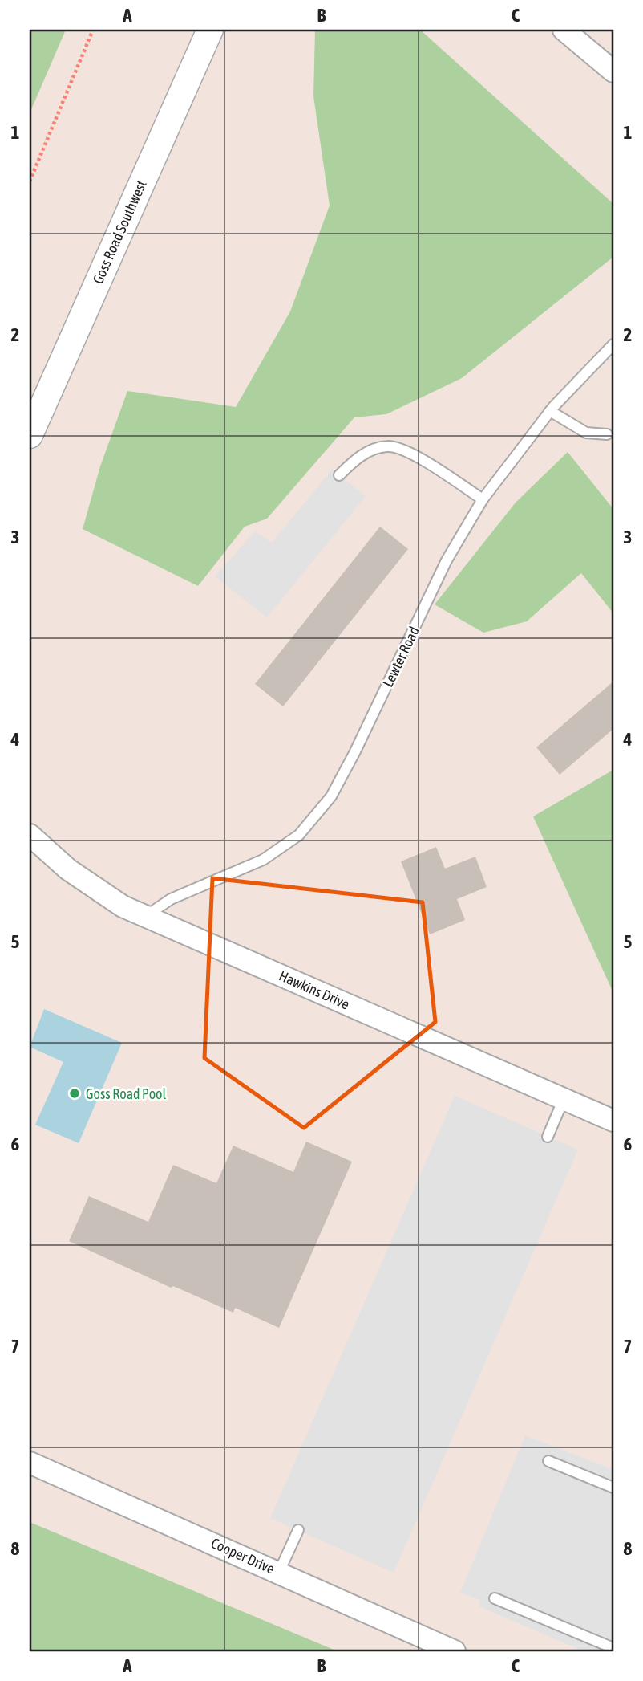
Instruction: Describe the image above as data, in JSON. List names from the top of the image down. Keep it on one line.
{"streets":{"street":["Goss Road Southwest","Hawkins Drive","Cooper Drive"],"lane":["Lewter Road"]},"crossings":[["Lewter Road","Hawkins Drive"]],"places":["Goss Road Pool"],"grid":{"columns":["A","B","C"],"rows":["1","2","3","4","5","6","7","8"]}}
